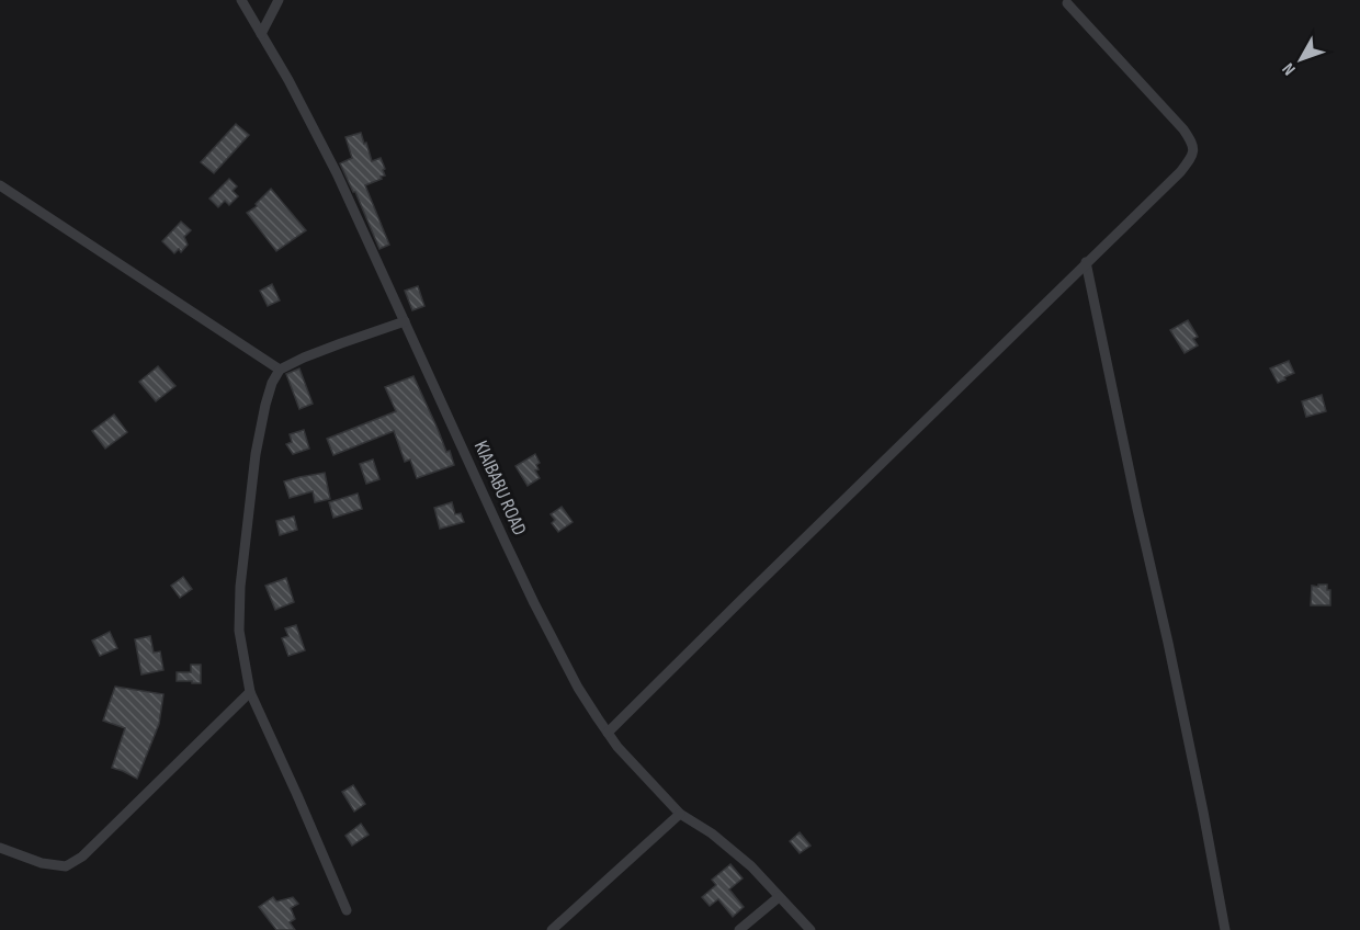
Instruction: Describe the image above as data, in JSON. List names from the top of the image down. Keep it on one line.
{"streets":{"street":["KIAIBABU ROAD"]},"north":"bottom left"}
